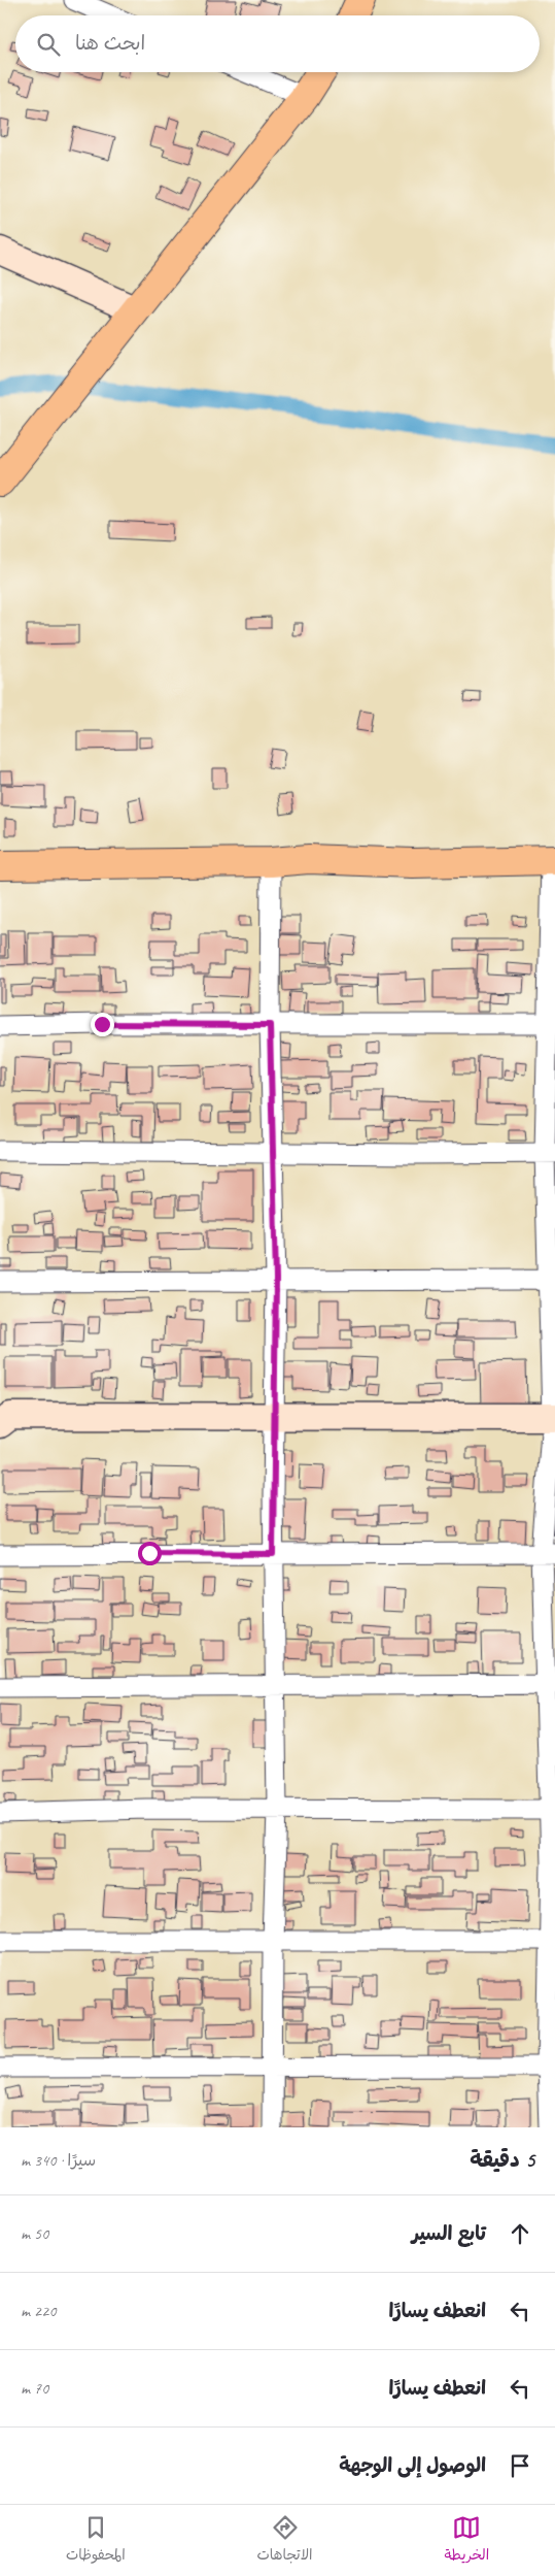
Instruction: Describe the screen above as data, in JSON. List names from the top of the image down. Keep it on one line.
{"page":{"search":"ابحث هنا","heading":["5 دقيقة","سيرًا · 340 m"],"list":[["تابع السير","50 m"],["انعطف يسارًا","220 m"],["انعطف يسارًا","70 m"],"الوصول إلى الوجهة"],"nav":["الخريطة","الاتجاهات","المحفوظات"]}}
